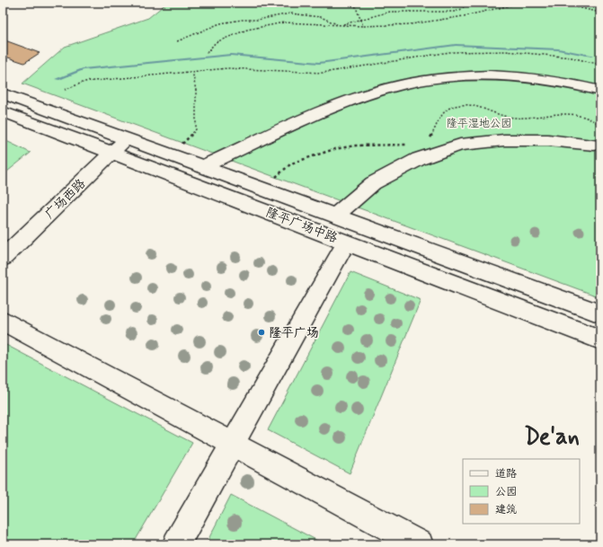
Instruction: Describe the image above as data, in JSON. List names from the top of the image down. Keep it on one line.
{"streets":{"street":["广场西路","隆平广场中路"]},"crossings":[["广场西路","隆平广场中路"]],"districts":["De'an"],"parks":["隆平湿地公园"],"places":["隆平广场"],"legend":["道路","公园","建筑"]}
